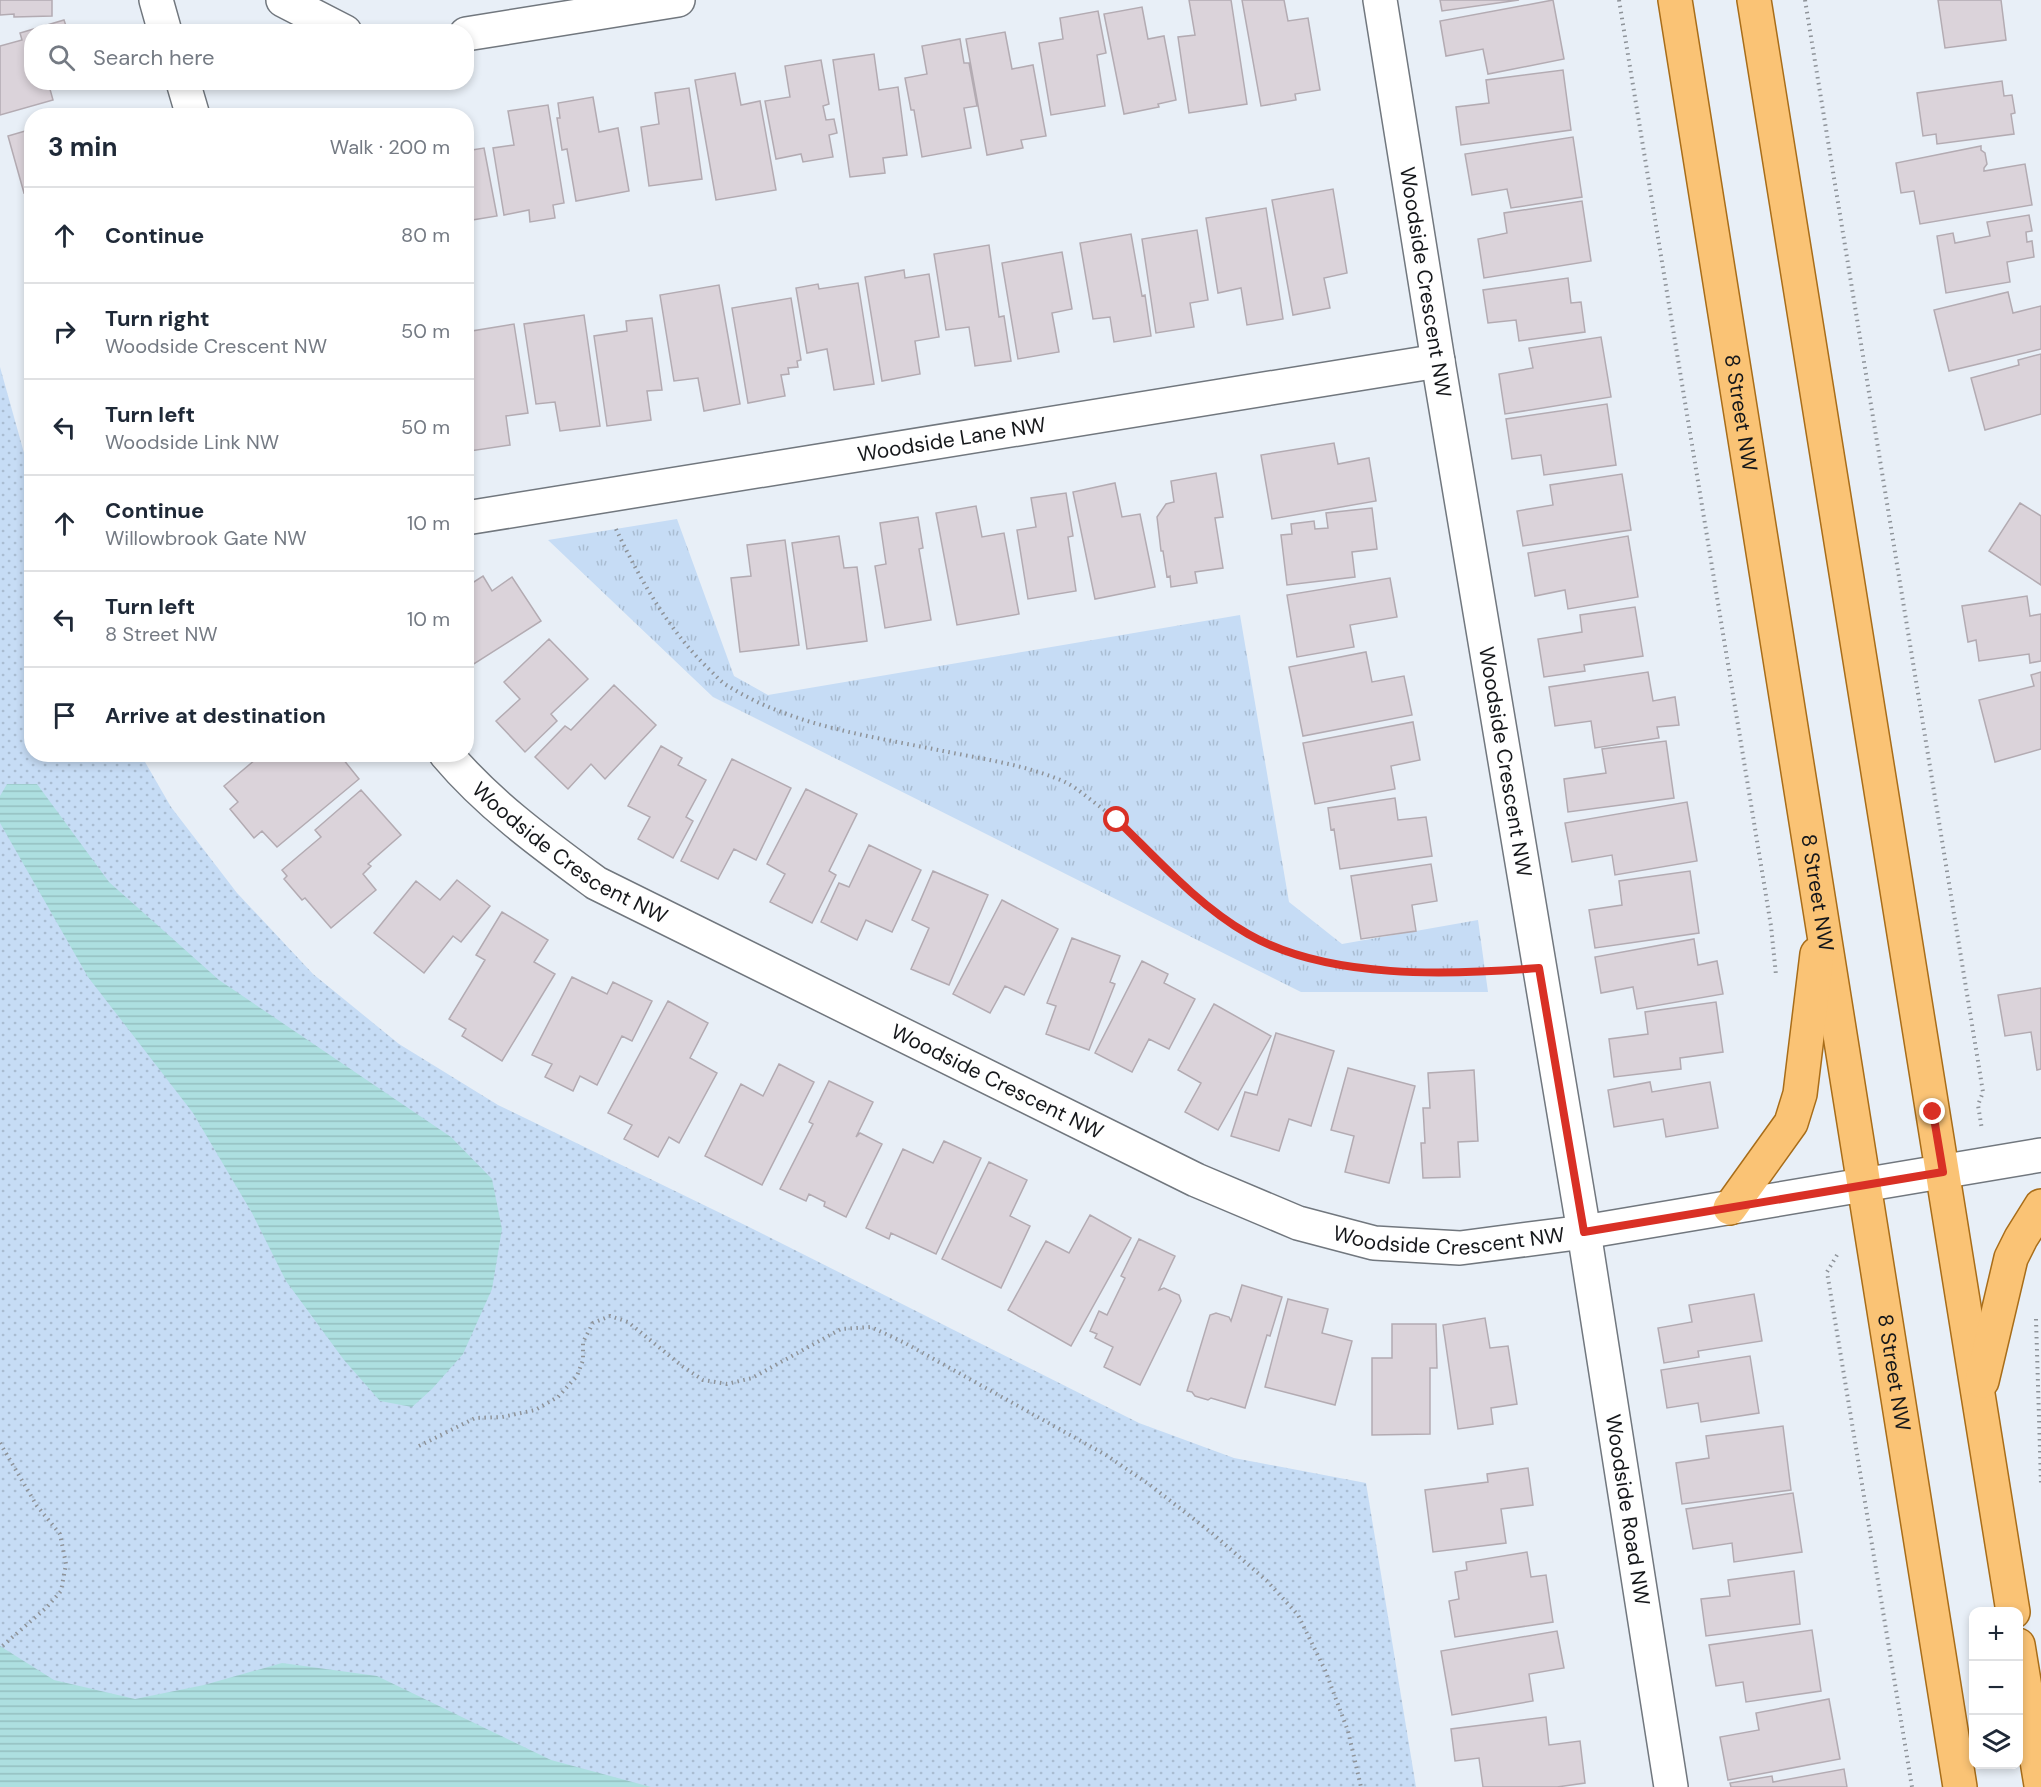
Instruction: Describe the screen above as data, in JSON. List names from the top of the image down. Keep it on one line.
{"streets":{"main road":["8 Street NW"],"street":["Woodside Crescent NW","Woodside Lane NW","Woodside Road NW"]},"crossings":[["Woodside Crescent NW","Woodside Lane NW"],["Woodside Crescent NW","Woodside Road NW"]],"page":{"search":"Search here","heading":["3 min","Walk · 200 m"],"list":[["Continue","80 m"],["Turn right","Woodside Crescent NW","50 m"],["Turn left","Woodside Link NW","50 m"],["Continue","Willowbrook Gate NW","10 m"],["Turn left","8 Street NW","10 m"],"Arrive at destination"],"map_buttons":["+","−"]}}
